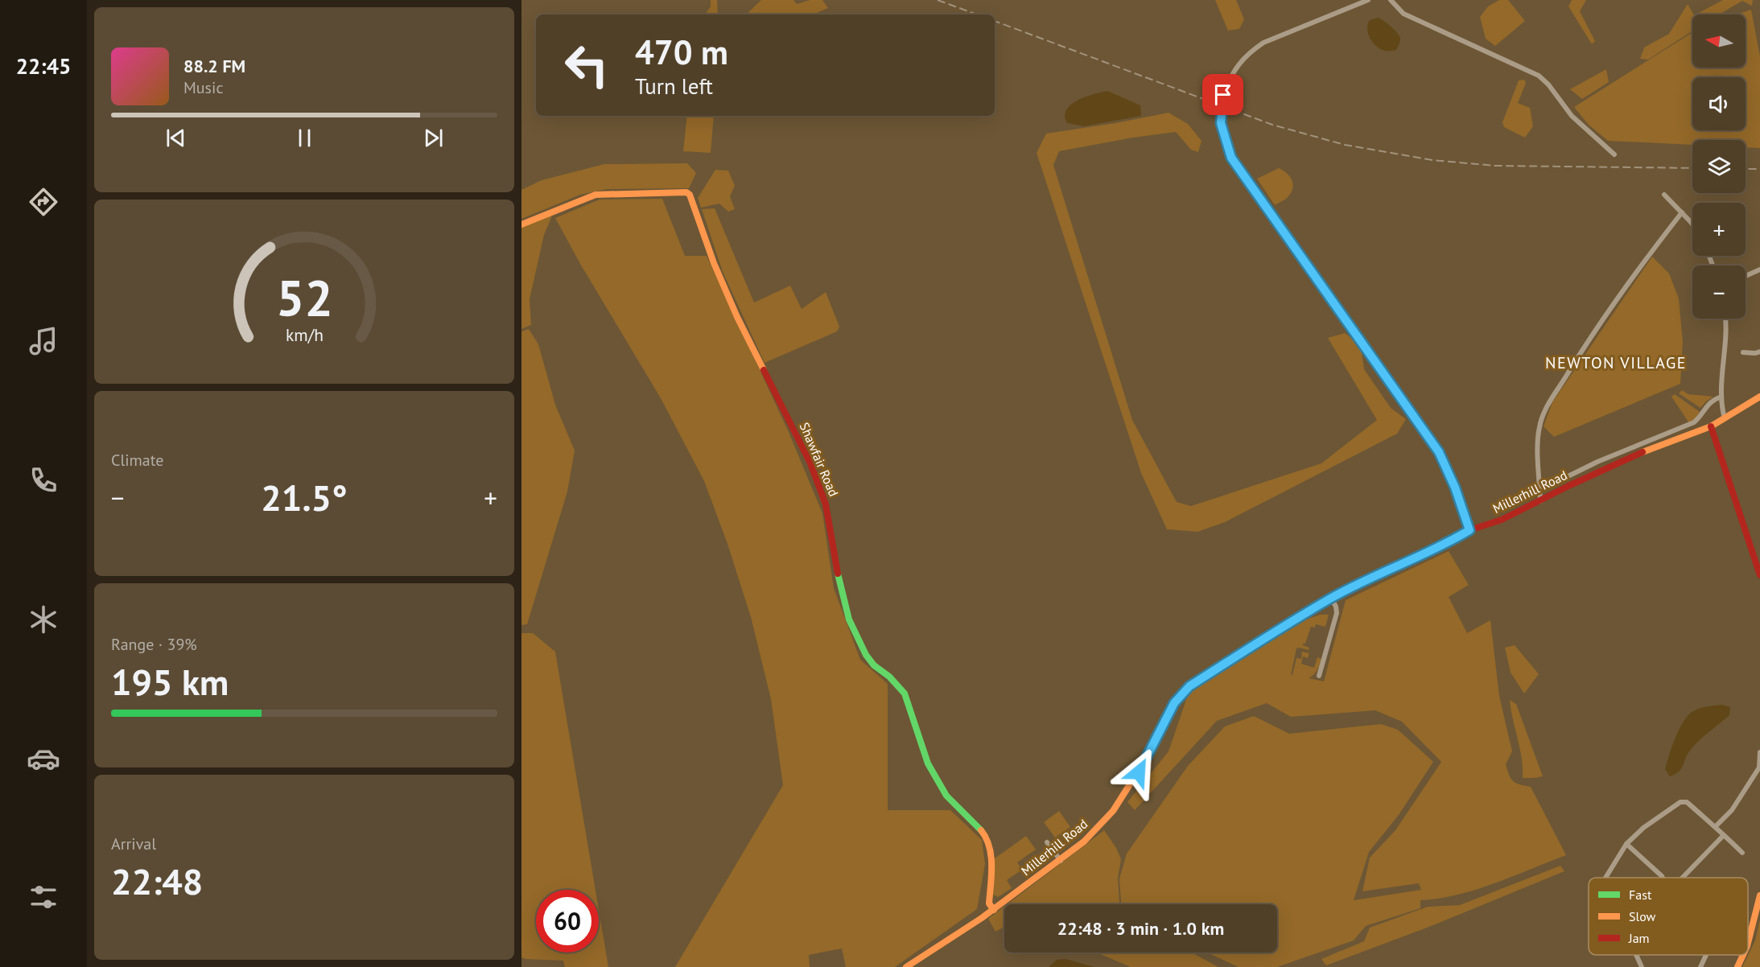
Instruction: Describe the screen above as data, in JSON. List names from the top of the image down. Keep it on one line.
{"streets":{"street":["Shawfair Road","Millerhill Road"]},"crossings":[["Shawfair Road","Millerhill Road"]],"districts":["NEWTON VILLAGE"],"legend":["Fast","Slow","Jam"],"north":"left","page":{"tabs":"22:45","map_buttons":["+","−"],"turn":["470 m","Turn left"],"song":["88.2 FM","Music"],"tile":["Climate",["Range · 39%","195 km"],["Arrival","22:48"]],"heat":["−","21.5°","+"],"limit":"60","trip":"22:48 · 3 min · 1.0 km","gauge":["52","km/h"]}}
